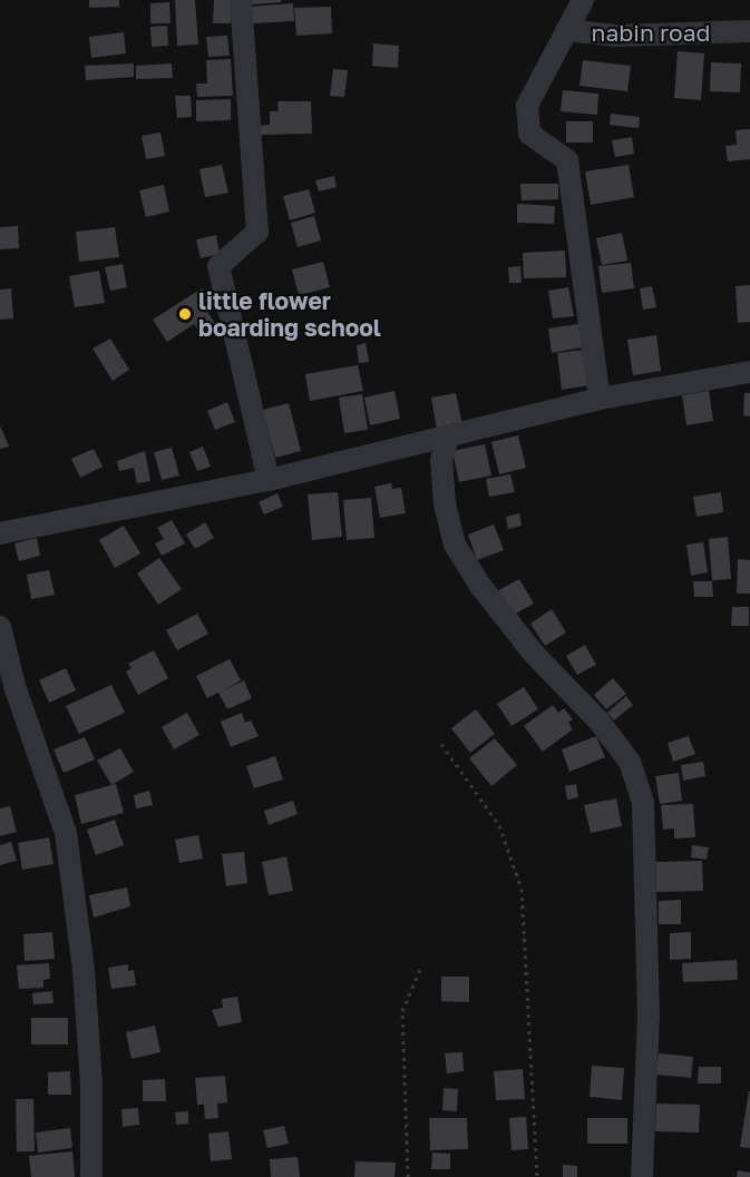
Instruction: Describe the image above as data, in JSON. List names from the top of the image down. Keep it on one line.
{"streets":{"street":["nabin road"]},"places":["little flower boarding school"]}
